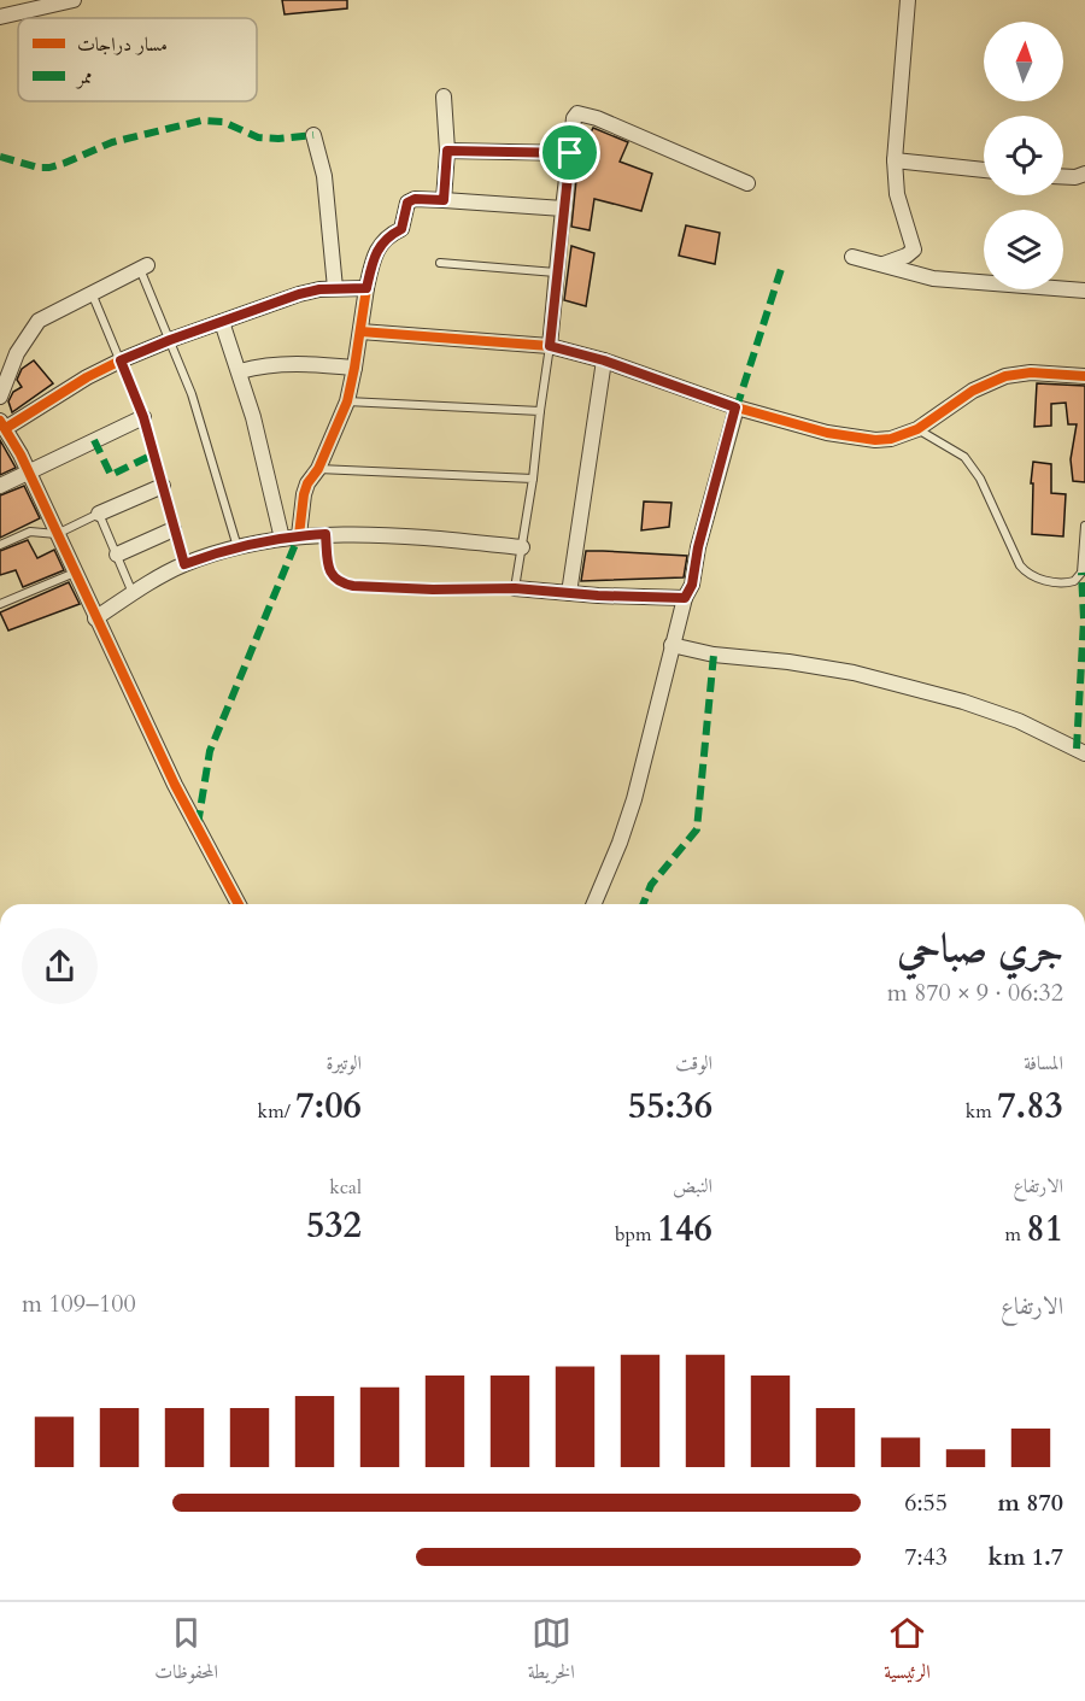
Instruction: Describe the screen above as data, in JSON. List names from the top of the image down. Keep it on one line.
{"legend":["مسار دراجات","ممر"],"north":"top","page":{"heading":["جري صباحي","06:32 · 9 × 870 m"],"stats":[["المسافة","7.83 km"],["الوقت","55:36"],["الوتيرة","7:06 /km"],["الارتفاع","81 m"],["النبض","146 bpm"],["kcal","532"]],"chart":["الارتفاع","100–109 m"],"list":[{"name":"870 m","note":"6:55"},{"name":"1.7 km","note":"7:43"}],"tabs":["الرئيسية","الخريطة","المحفوظات"]}}
